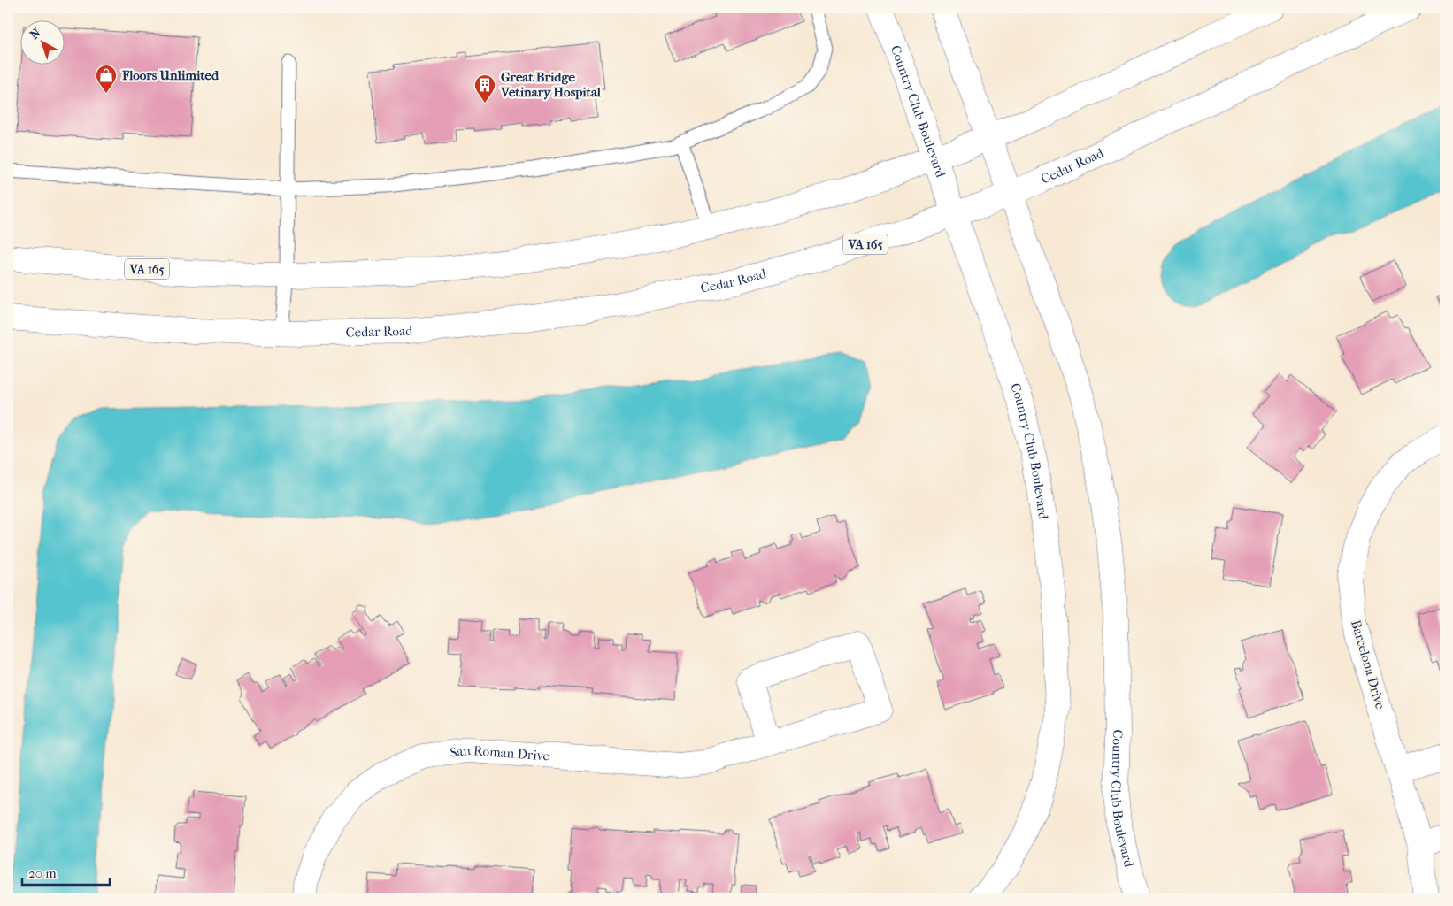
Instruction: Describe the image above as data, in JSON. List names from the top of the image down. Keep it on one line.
{"streets":{"street":["Country Club Boulevard","Cedar Road","VA 165","Barcelona Drive","San Roman Drive"]},"crossings":[["Country Club Boulevard","Cedar Road"],["Country Club Boulevard","VA 165"]],"places":{"shop":["Floors Unlimited"],"building":["Great Bridge Vetinary Hospital"]},"scale_bar":"20 m","north":"top left"}
